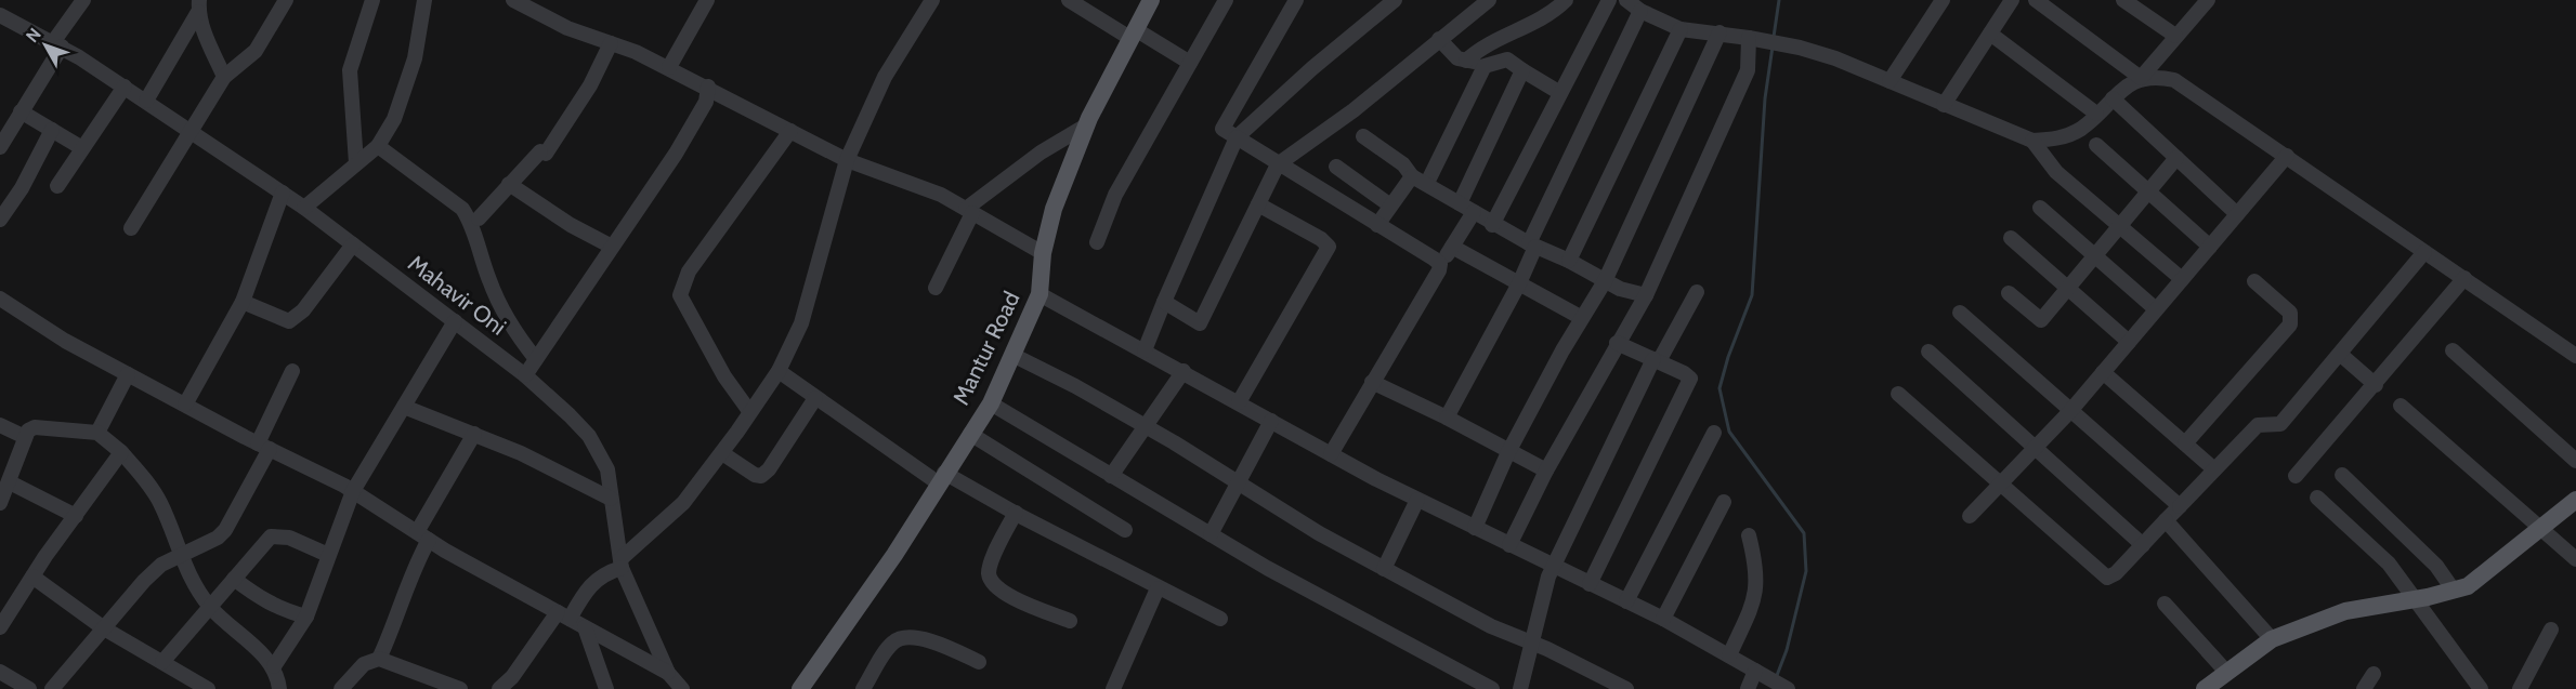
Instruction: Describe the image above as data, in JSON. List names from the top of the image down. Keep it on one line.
{"streets":{"main road":["Mantur Road"],"street":["Mahavir Oni"]},"north":"top left"}
